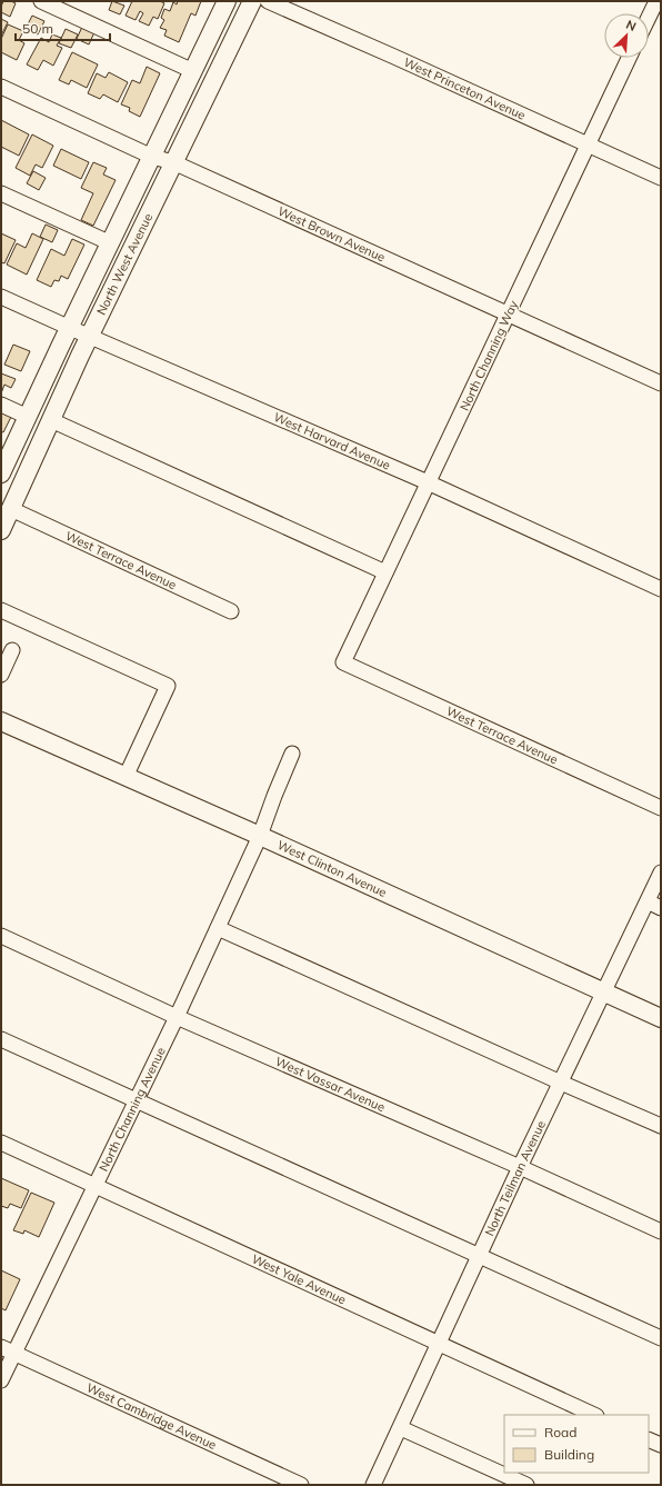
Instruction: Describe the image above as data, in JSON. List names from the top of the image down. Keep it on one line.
{"streets":{"main road":["North West Avenue","West Clinton Avenue"],"street":["West Princeton Avenue","West Brown Avenue","North Channing Way","West Harvard Avenue","West Terrace Avenue","West Vassar Avenue","North Channing Avenue","North Teilman Avenue","West Yale Avenue","West Cambridge Avenue"]},"crossings":[["West Princeton Avenue","North Channing Way"],["West Brown Avenue","North West Avenue"],["West Brown Avenue","North Channing Way"],["North West Avenue","West Harvard Avenue"],["North West Avenue","West Terrace Avenue"],["North Channing Way","West Harvard Avenue"],["North Channing Way","West Terrace Avenue"],["West Clinton Avenue","North Channing Avenue"],["West Clinton Avenue","North Teilman Avenue"],["West Vassar Avenue","North Channing Avenue"],["West Vassar Avenue","North Teilman Avenue"],["North Channing Avenue","West Yale Avenue"],["North Channing Avenue","West Cambridge Avenue"],["North Teilman Avenue","West Yale Avenue"]],"legend":["Road","Building"],"scale_bar":"50 m","north":"top right"}
